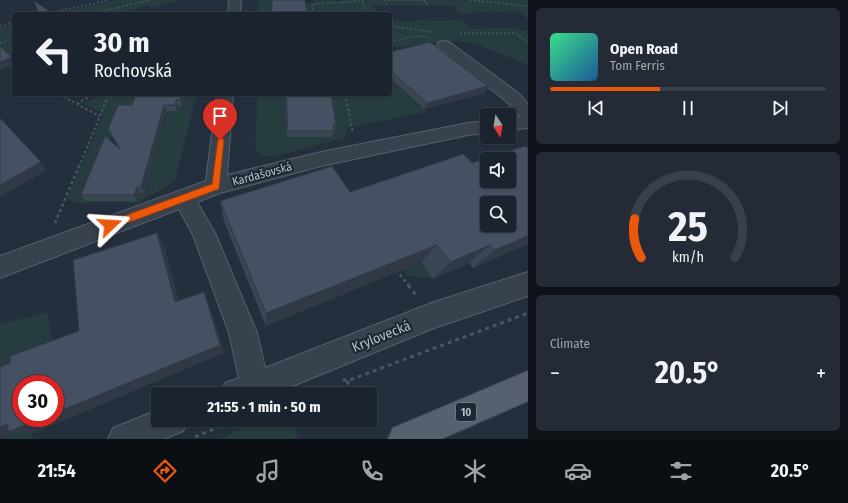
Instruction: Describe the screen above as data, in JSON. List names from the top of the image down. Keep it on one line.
{"streets":{"main road":["10"],"street":["Kardašovská","Krylovecká"]},"north":"bottom","page":{"turn":["30 m","Rochovská"],"song":["Open Road","Tom Ferris"],"tile":"Climate","heat":["−","20.5°","+"],"limit":"30","trip":"21:55 · 1 min · 50 m","tabs":["21:54","20.5°"],"gauge":["25","km/h"]}}
